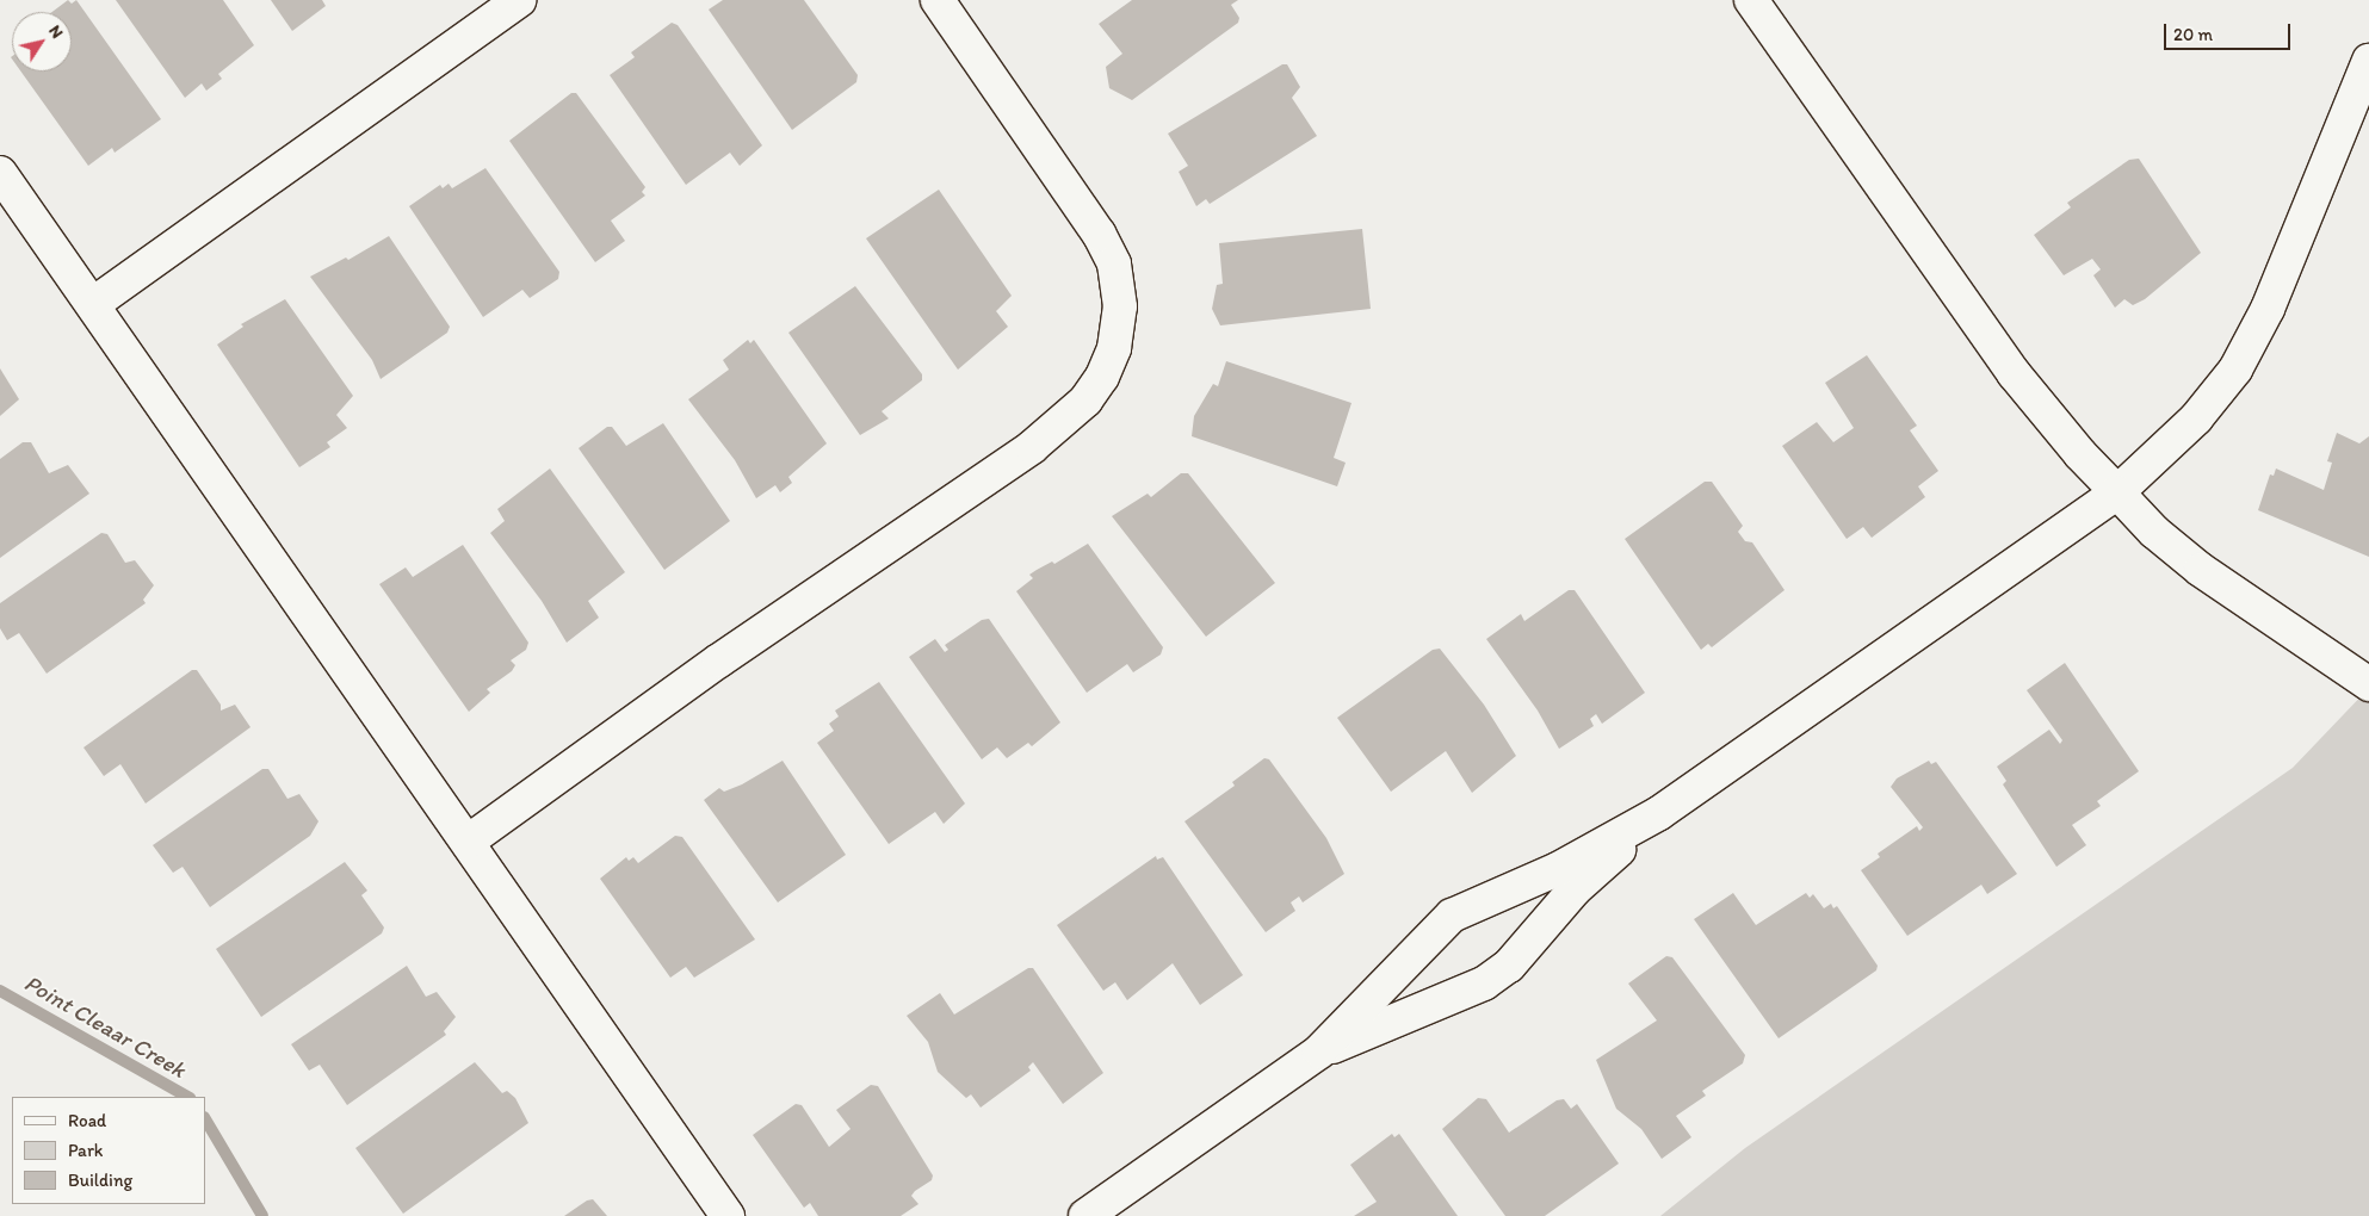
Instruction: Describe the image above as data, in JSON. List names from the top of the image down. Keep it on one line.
{"water":["Point Cleaar Creek"],"legend":["Road","Park","Building"],"scale_bar":"20 m","north":"top right"}
